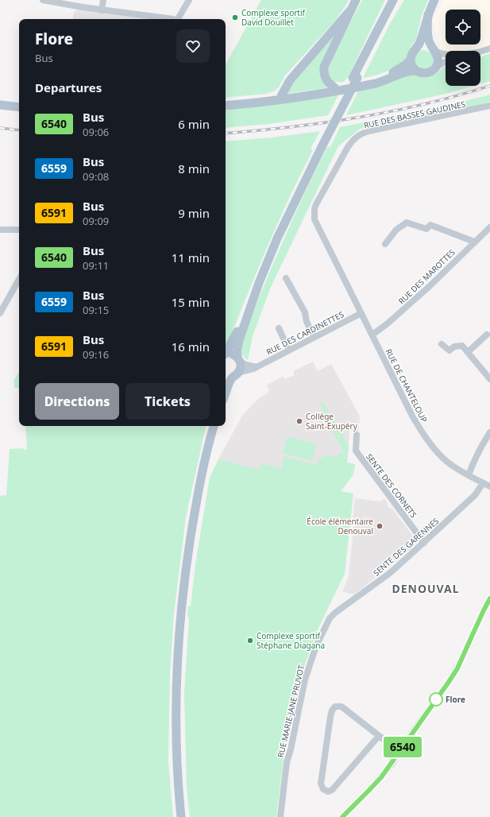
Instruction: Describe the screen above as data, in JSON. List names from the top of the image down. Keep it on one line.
{"streets":{"street":["RUE DES BASSES GAUDINES","RUE DES MAROTTES","RUE DES CARDINETTES","RUE DE CHANTELOUP","SENTE DES CORNETS","SENTE DES GARENNES","RUE MARIE-JANE PRUVOT"]},"crossings":[["RUE DES BASSES GAUDINES","RUE DES MAROTTES"],["RUE DES BASSES GAUDINES","RUE DES CARDINETTES"],["RUE DES BASSES GAUDINES","RUE DE CHANTELOUP"],["RUE DES MAROTTES","RUE DE CHANTELOUP"],["RUE DE CHANTELOUP","SENTE DES GARENNES"],["SENTE DES CORNETS","SENTE DES GARENNES"],["SENTE DES GARENNES","RUE MARIE-JANE PRUVOT"]],"districts":["DENOUVAL"],"places":["Complexe sportif David Douillet","Collège Saint-Exupéry","École élémentaire Denouval","Complexe sportif Stéphane Diagana","Flore"],"lines":["bus line 6540"],"page":{"on_map":"6540","heading":[["Flore","Bus"],"Departures"],"list":[{"mark":"6540","name":"Bus","note":"09:06","value":"6 min"},{"mark":"6559","name":"Bus","note":"09:08","value":"8 min"},{"mark":"6591","name":"Bus","note":"09:09","value":"9 min"},{"mark":"6540","name":"Bus","note":"09:11","value":"11 min"},{"mark":"6559","name":"Bus","note":"09:15","value":"15 min"},{"mark":"6591","name":"Bus","note":"09:16","value":"16 min"}],"buttons":["Directions","Tickets"]}}
